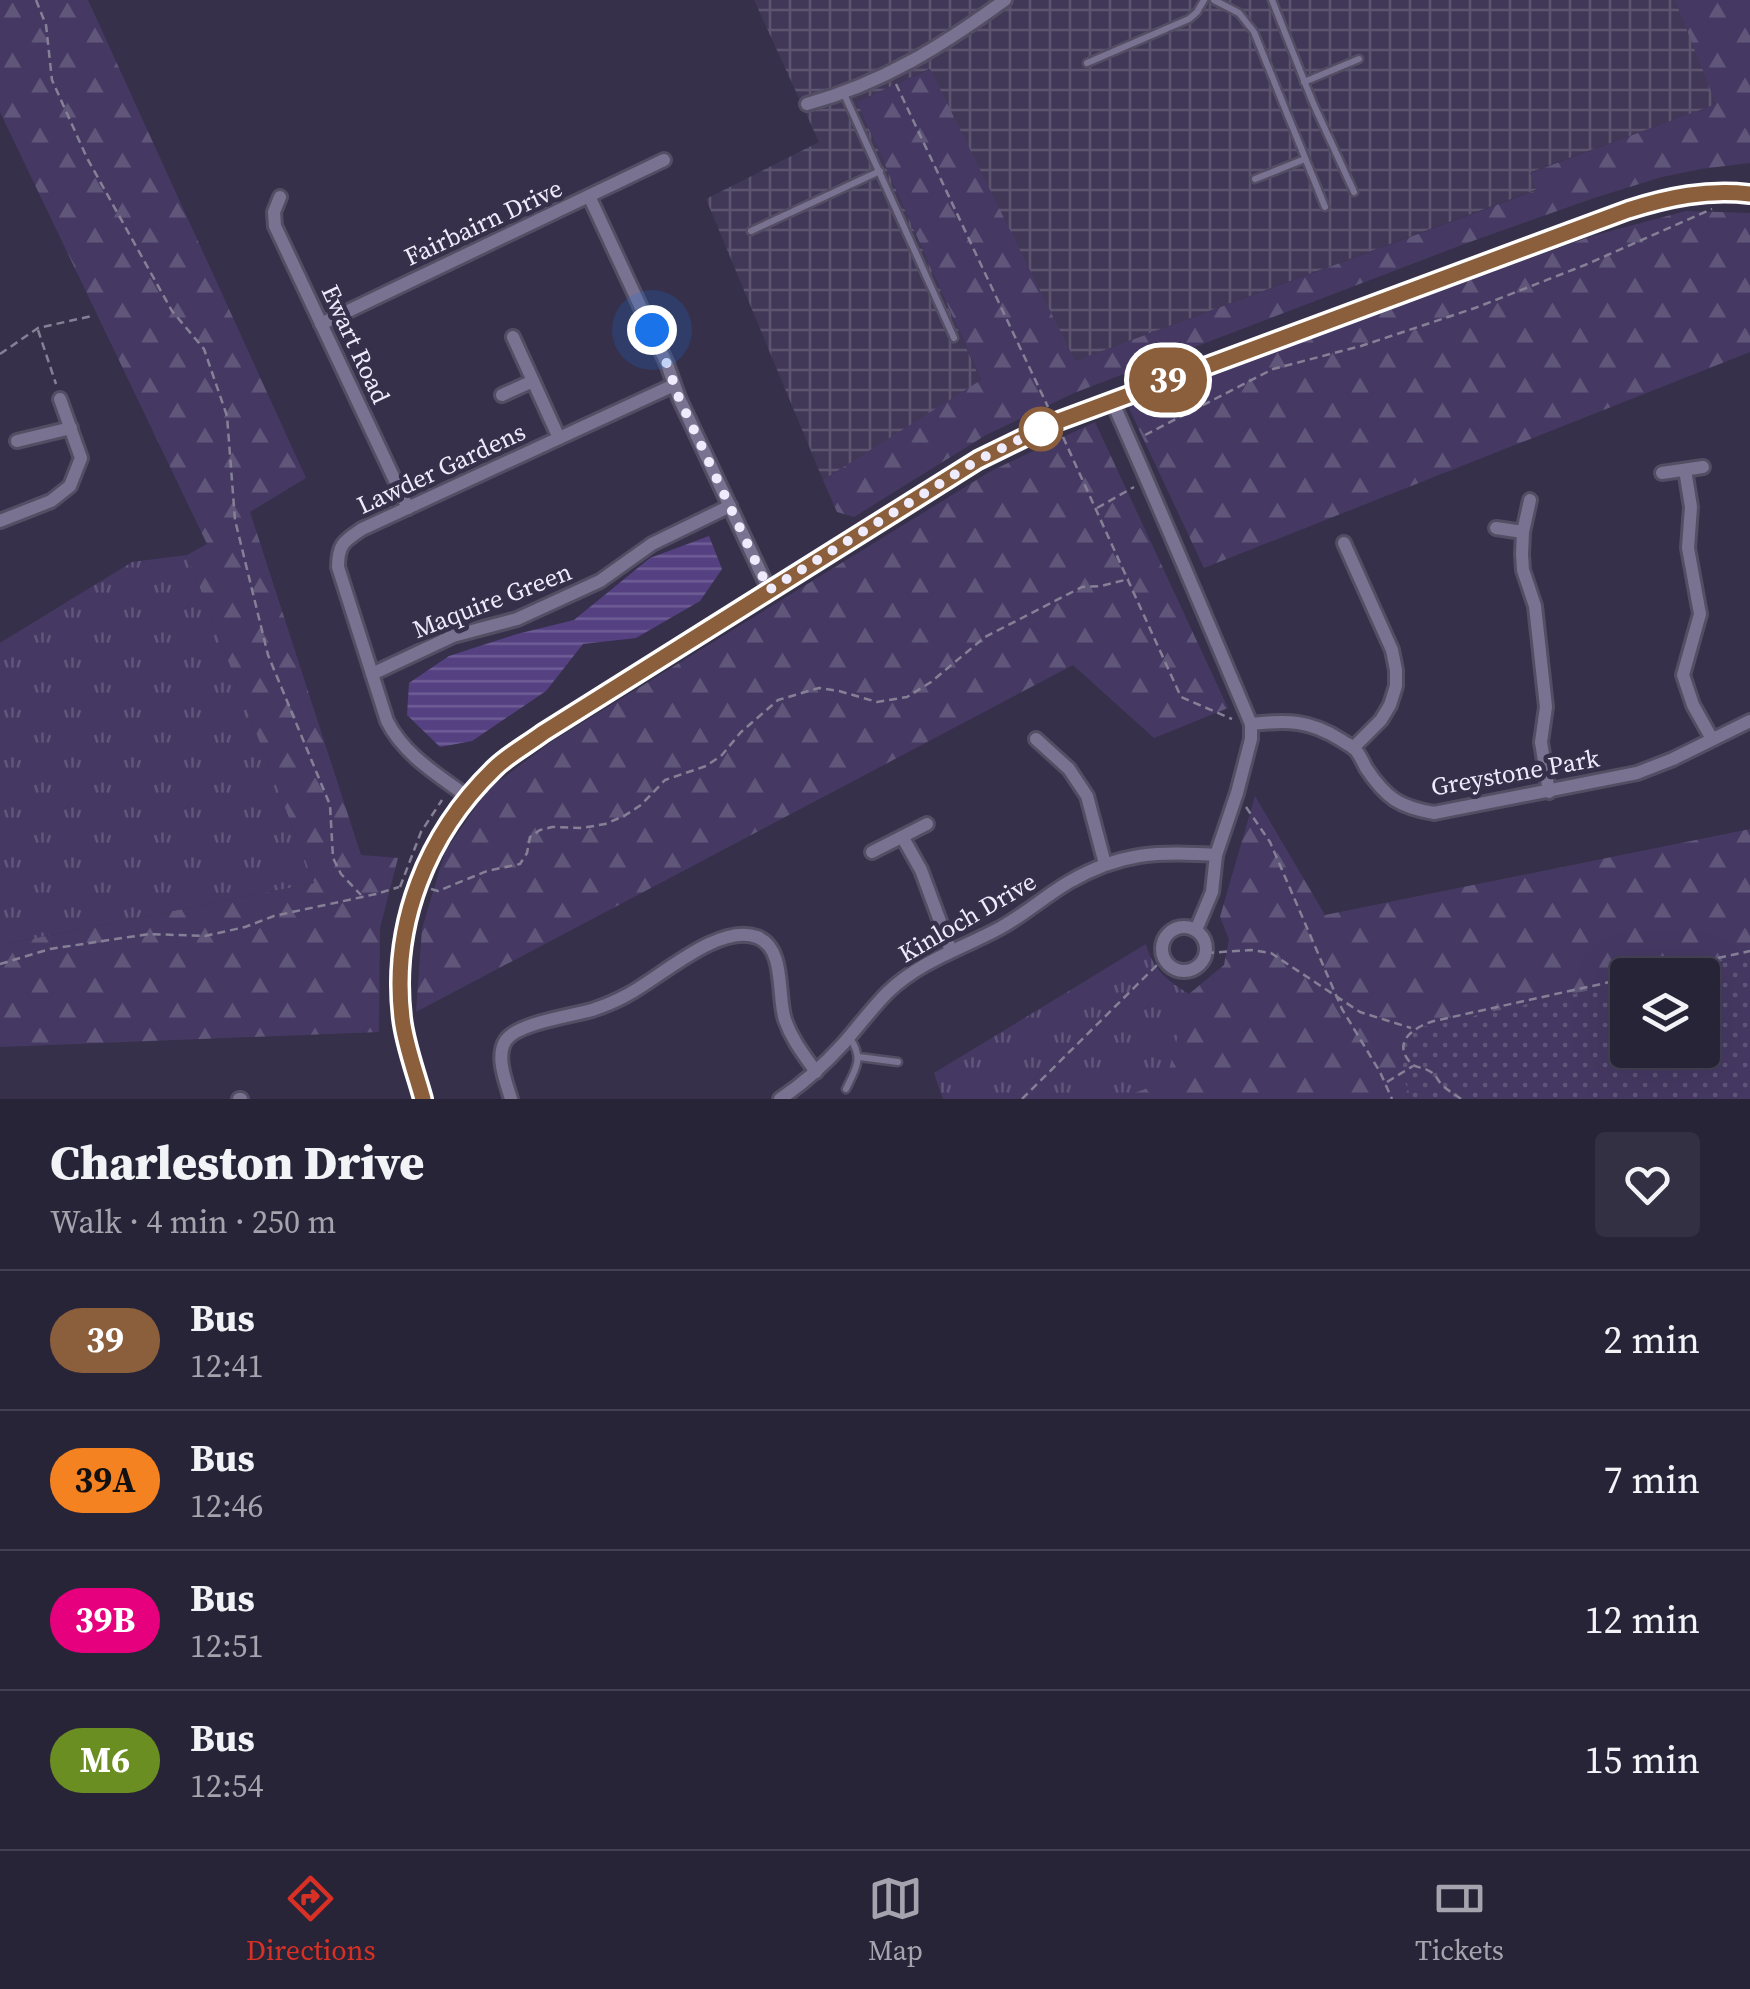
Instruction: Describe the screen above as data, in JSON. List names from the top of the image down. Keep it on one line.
{"streets":{"street":["Fairbairn Drive","Ewart Road","Lawder Gardens","Maquire Green","Greystone Park","Kinloch Drive"]},"crossings":[["Fairbairn Drive","Ewart Road"],["Ewart Road","Lawder Gardens"],["Lawder Gardens","Maquire Green"]],"lines":["bus line 39"],"page":{"on_map":"39","heading":["Charleston Drive","Walk · 4 min · 250 m"],"list":[{"mark":"39","name":"Bus","note":"12:41","value":"2 min"},{"mark":"39A","name":"Bus","note":"12:46","value":"7 min"},{"mark":"39B","name":"Bus","note":"12:51","value":"12 min"},{"mark":"M6","name":"Bus","note":"12:54","value":"15 min"}],"tabs":["Directions","Map","Tickets"]}}
